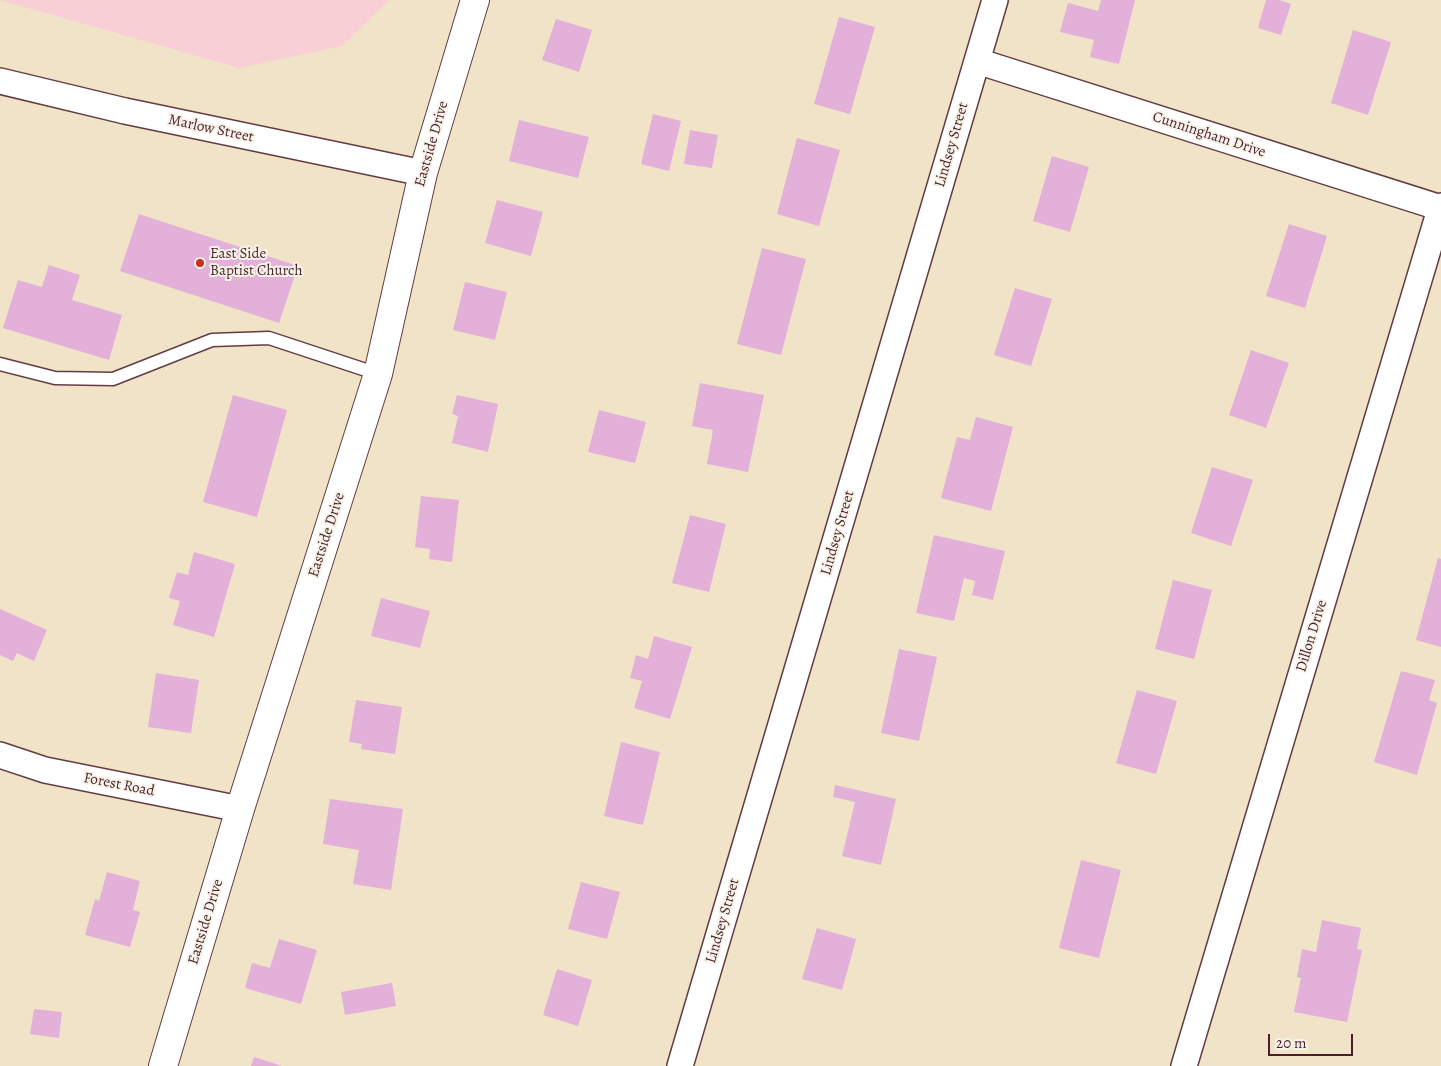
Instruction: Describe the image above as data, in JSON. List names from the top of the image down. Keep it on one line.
{"streets":{"street":["Marlow Street","Cunningham Drive","Eastside Drive","Lindsey Street","Dillon Drive","Forest Road"]},"crossings":[["Marlow Street","Eastside Drive"],["Cunningham Drive","Lindsey Street"],["Cunningham Drive","Dillon Drive"],["Eastside Drive","Forest Road"]],"places":["East Side Baptist Church"],"scale_bar":"20 m"}
